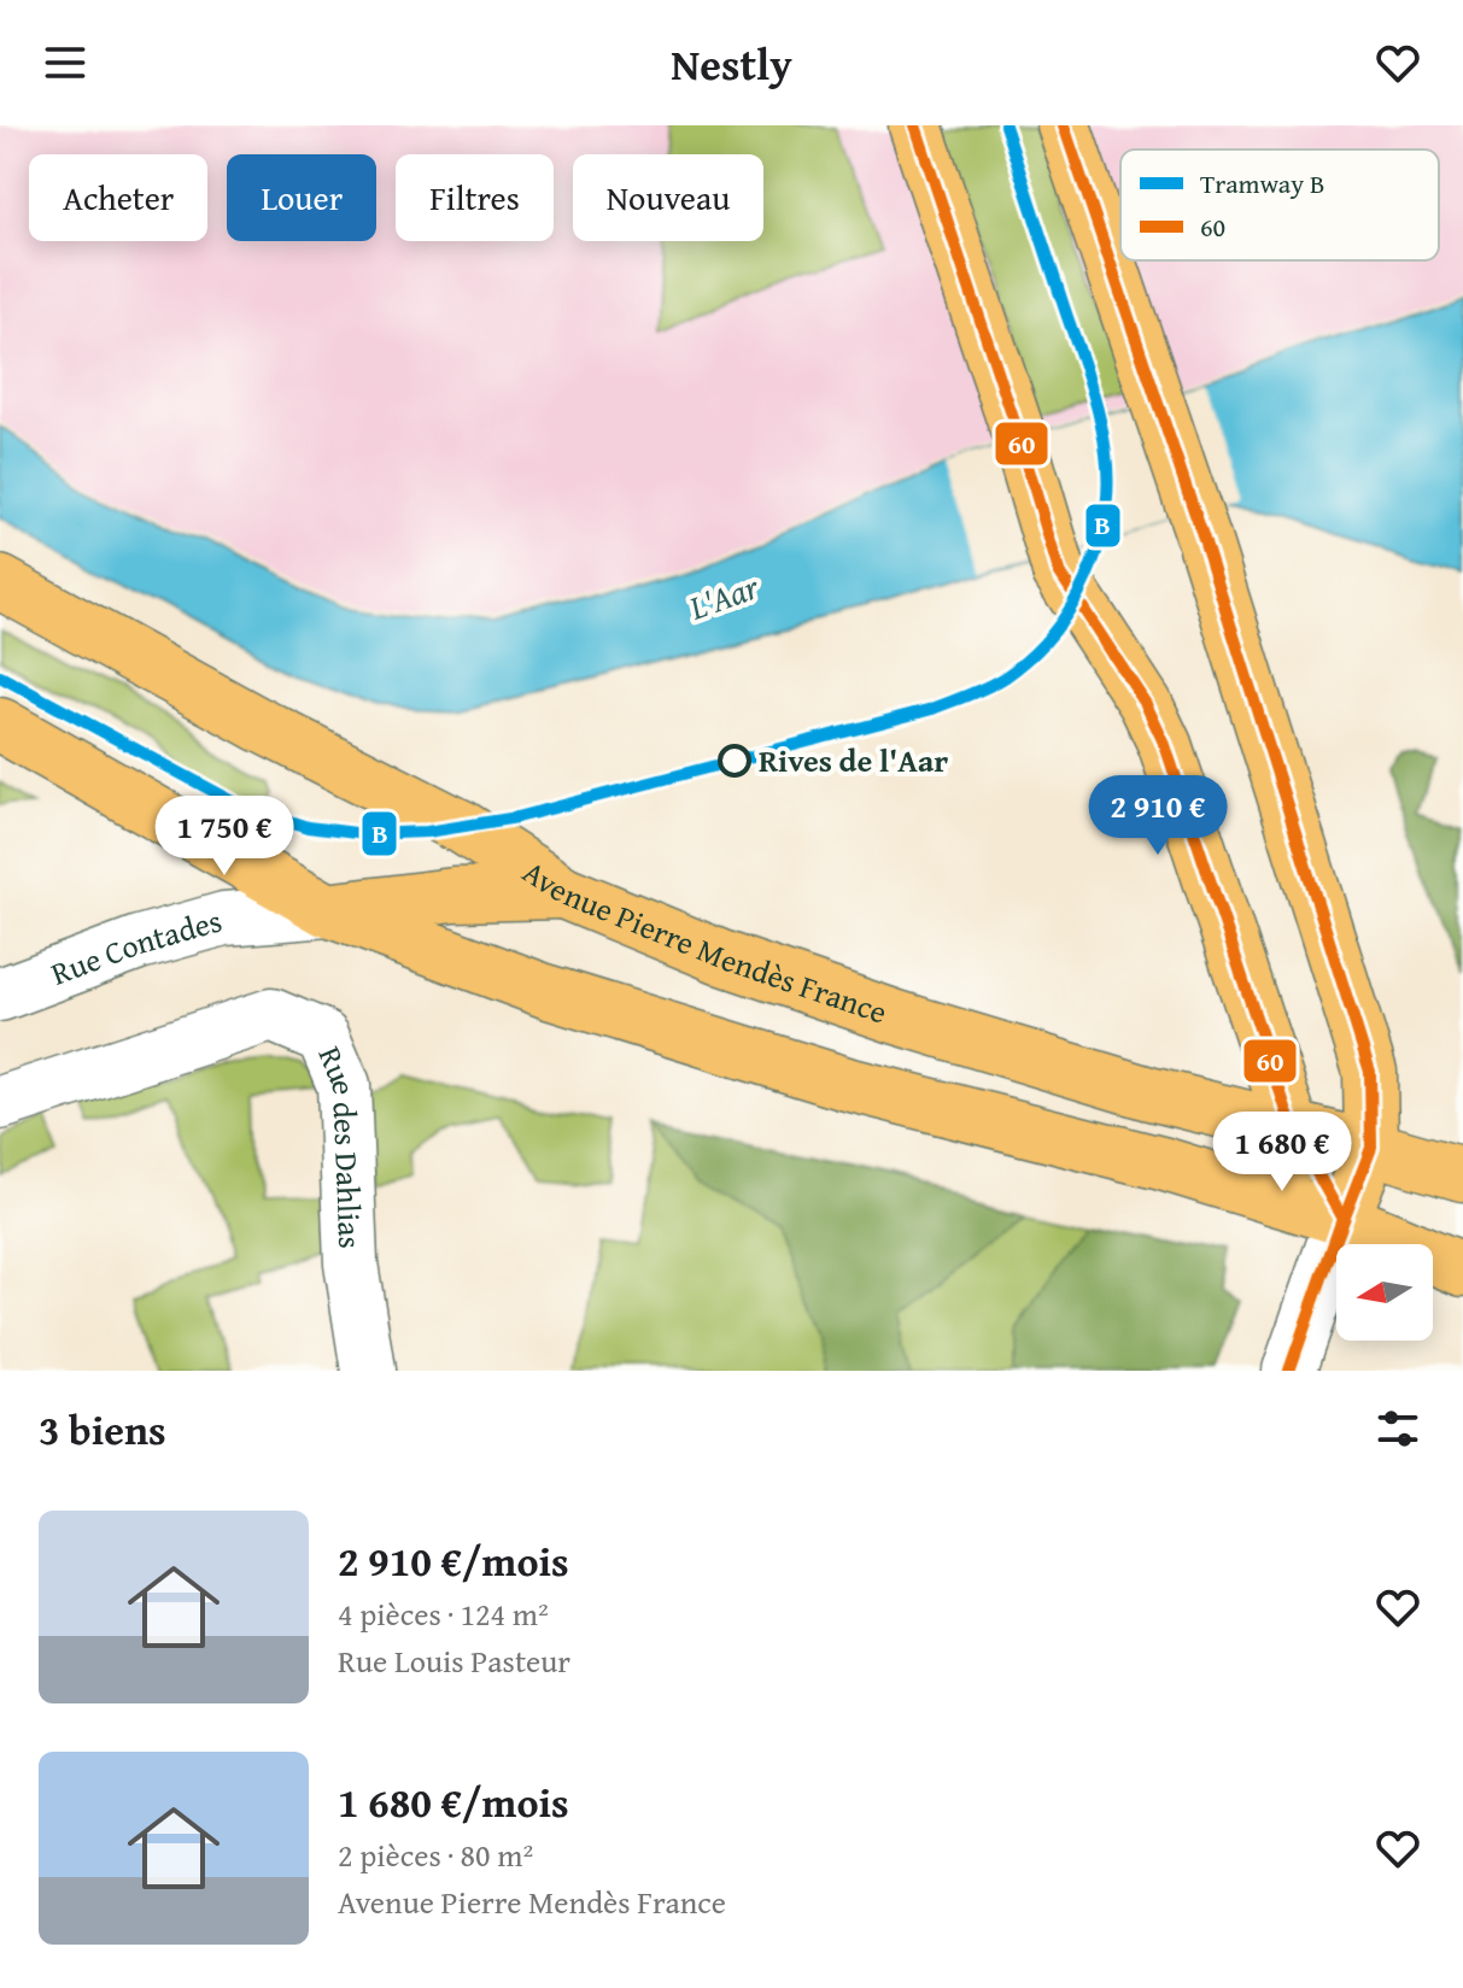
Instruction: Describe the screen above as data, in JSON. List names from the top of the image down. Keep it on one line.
{"streets":{"main road":["Avenue Pierre Mendès France","Rue Contades"],"street":["Rue des Dahlias"]},"crossings":[["Avenue Pierre Mendès France","Rue Contades"]],"water":["L'Aar"],"places":["Rives de l'Aar"],"lines":["tram line B","transit line 60"],"legend":["Tramway B","60"],"north":"left","page":{"header":"Nestly","chip":["Acheter","Louer","Filtres","Nouveau"],"price":["2 910 €","1 750 €","1 680 €"],"heading":"3 biens","list":[{"name":"2 910 €/mois","note":"4 pièces · 124 m² · Rue Louis Pasteur"},{"name":"1 680 €/mois","note":"2 pièces · 80 m² · Avenue Pierre Mendès France"}]}}
